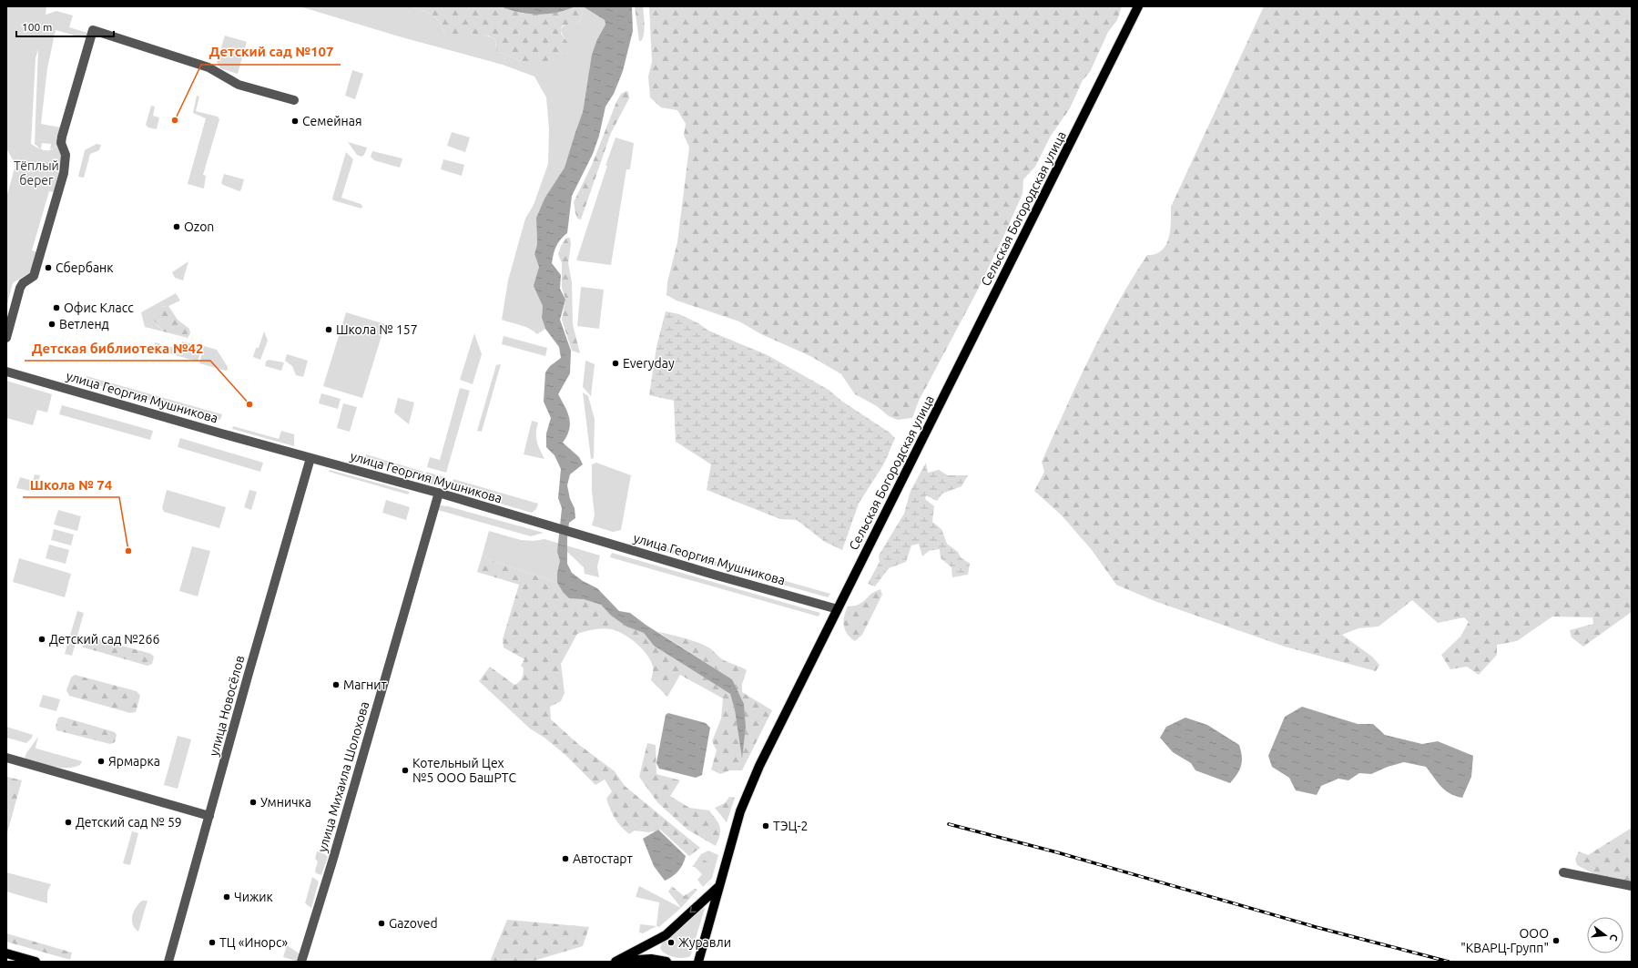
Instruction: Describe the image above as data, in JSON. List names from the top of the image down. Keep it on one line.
{"streets":{"main road":["Сельская Богородская улица"],"street":["улица Георгия Мушникова","улица Новосёлов","улица Михаила Шолохова"]},"crossings":[["Сельская Богородская улица","улица Георгия Мушникова"],["улица Георгия Мушникова","улица Новосёлов"],["улица Георгия Мушникова","улица Михаила Шолохова"]],"parks":["Тёплый берег"],"places":["Детский сад №107","Семейная","Ozon","Сбербанк","Офис Класс","Ветленд","Школа № 157","Everyday","Детская библиотека №42","Школа № 74","Детский сад №266","Магнит","Ярмарка","Котельный Цех №5 ООО БашРТС","Умничка","Детский сад № 59","ТЭЦ-2","Автостарт","Чижик","Gazoved","ООО \"КВАРЦ-Групп\"","ТЦ «Инорс»","Журавли"],"scale_bar":"100 m","north":"right"}
